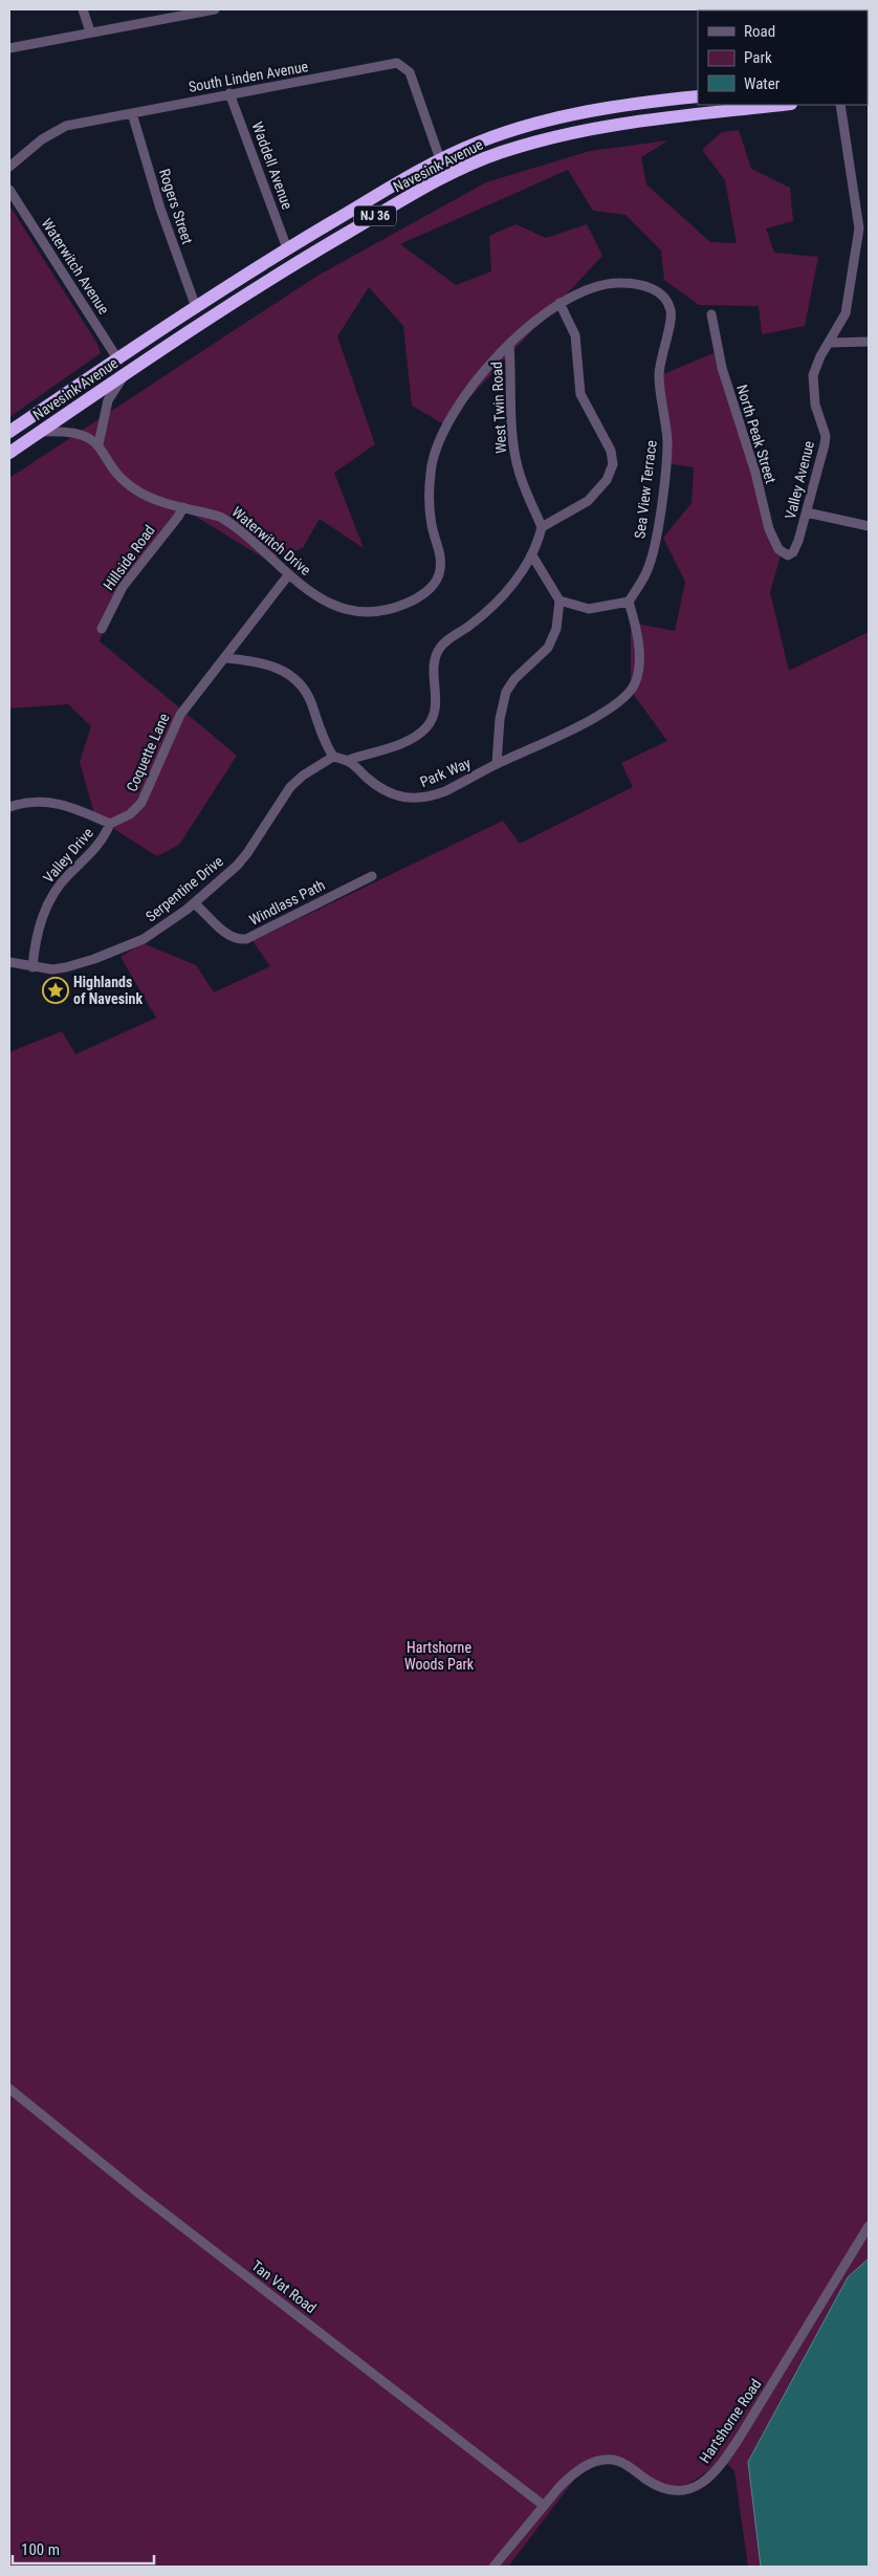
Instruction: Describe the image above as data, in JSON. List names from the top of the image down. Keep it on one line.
{"streets":{"highway":["Navesink Avenue","NJ 36"],"street":["South Linden Avenue","Waddell Avenue","Rogers Street","Waterwitch Avenue","West Twin Road","North Peak Street","Valley Avenue","Sea View Terrace","Waterwitch Drive","Hillside Road","Coquette Lane","Park Way","Valley Drive","Serpentine Drive","Windlass Path","Tan Vat Road","Hartshorne Road"]},"crossings":[["South Linden Avenue","Waddell Avenue"],["South Linden Avenue","Navesink Avenue"],["South Linden Avenue","Rogers Street"],["Waddell Avenue","Navesink Avenue"],["Navesink Avenue","Rogers Street"],["Navesink Avenue","Waterwitch Avenue"],["West Twin Road","Waterwitch Drive"],["North Peak Street","Valley Avenue"],["Sea View Terrace","Waterwitch Drive"],["Sea View Terrace","Park Way"],["Waterwitch Drive","Hillside Road"],["Waterwitch Drive","Coquette Lane"],["Coquette Lane","Valley Drive"],["Park Way","Serpentine Drive"],["Valley Drive","Serpentine Drive"],["Serpentine Drive","Windlass Path"],["Tan Vat Road","Hartshorne Road"]],"parks":["Hartshorne Woods Park"],"places":{"place":["Highlands of Navesink"]},"legend":["Road","Park","Water"],"scale_bar":"100 m"}
